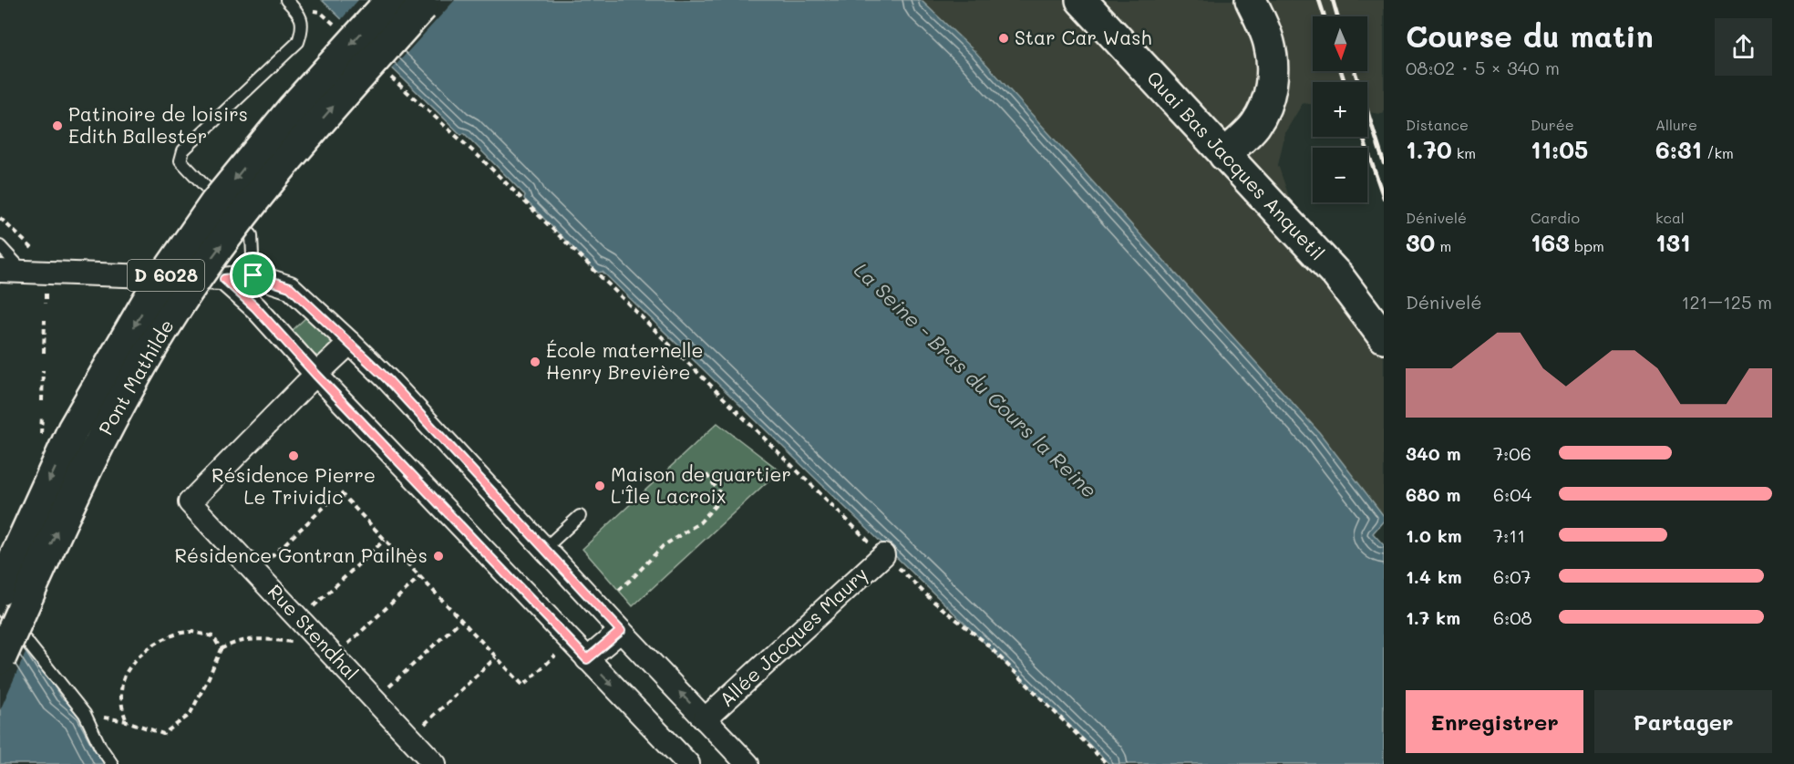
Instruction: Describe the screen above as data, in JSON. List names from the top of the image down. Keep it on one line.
{"streets":{"main road":["Quai Bas Jacques Anquetil","D 6028","Pont Mathilde"],"street":["Rue Stendhal","Allée Jacques Maury"]},"water":["La Seine - Bras du Cours la Reine"],"places":["Star Car Wash","Patinoire de loisirs Edith Ballester","École maternelle Henry Brevière","Résidence Pierre Le Trividic","Maison de quartier L'Île Lacroix","Résidence Gontran Pailhès"],"north":"bottom","page":{"heading":["Course du matin","08:02 · 5 × 340 m"],"map_buttons":["+","−"],"stats":[["Distance","1.70 km"],["Durée","11:05"],["Allure","6:31 /km"],["Dénivelé","30 m"],["Cardio","163 bpm"],["kcal","131"]],"chart":["Dénivelé","121–125 m"],"list":[{"name":"340 m","note":"7:06"},{"name":"680 m","note":"6:04"},{"name":"1.0 km","note":"7:11"},{"name":"1.4 km","note":"6:07"},{"name":"1.7 km","note":"6:08"}],"buttons":["Enregistrer","Partager"]}}
